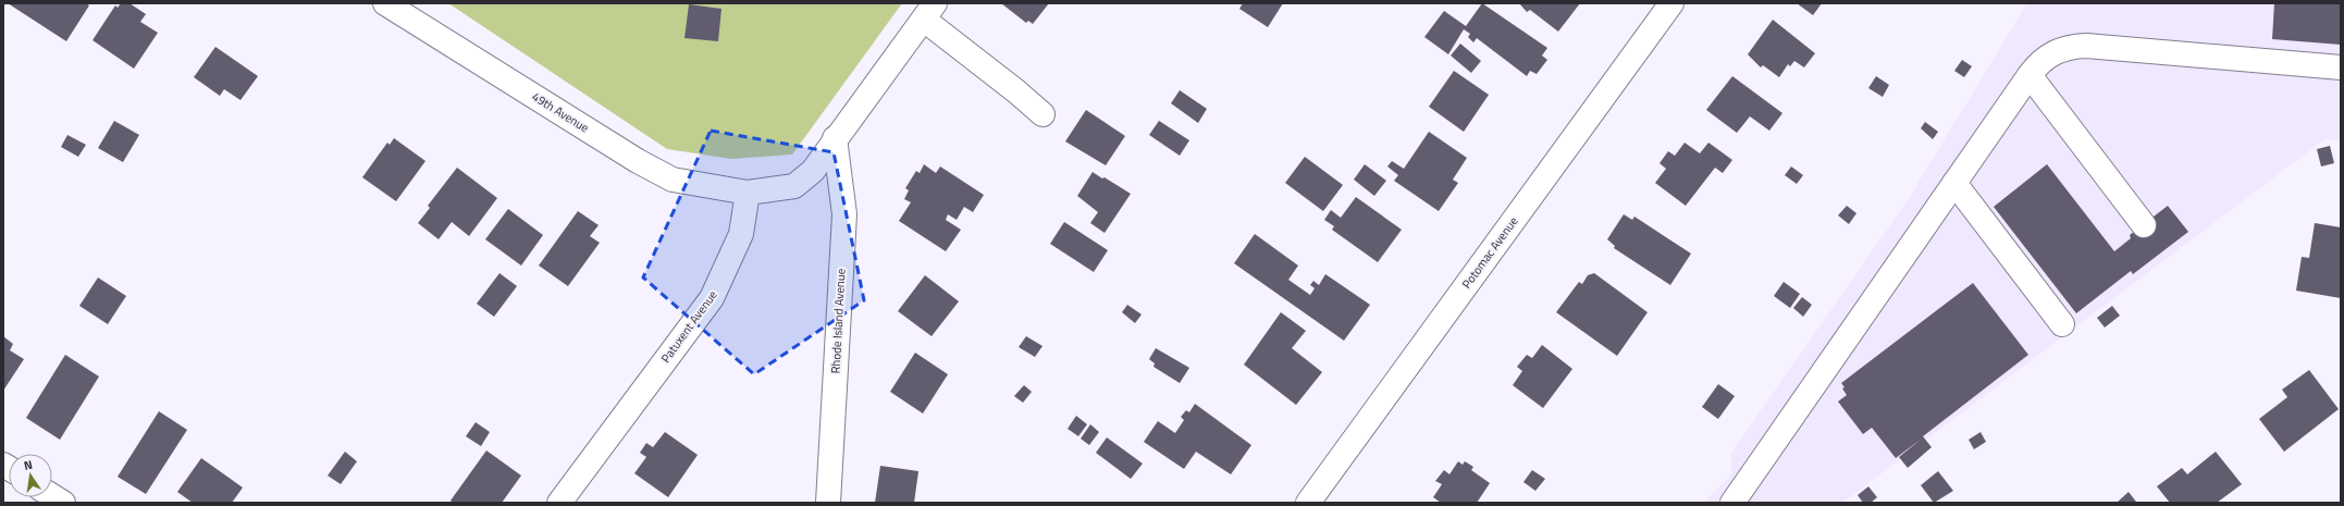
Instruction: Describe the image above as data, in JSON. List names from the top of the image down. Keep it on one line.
{"streets":{"street":["49th Avenue","Potomac Avenue","Rhode Island Avenue","Patuxent Avenue"]},"crossings":[["49th Avenue","Patuxent Avenue"]],"north":"top"}
